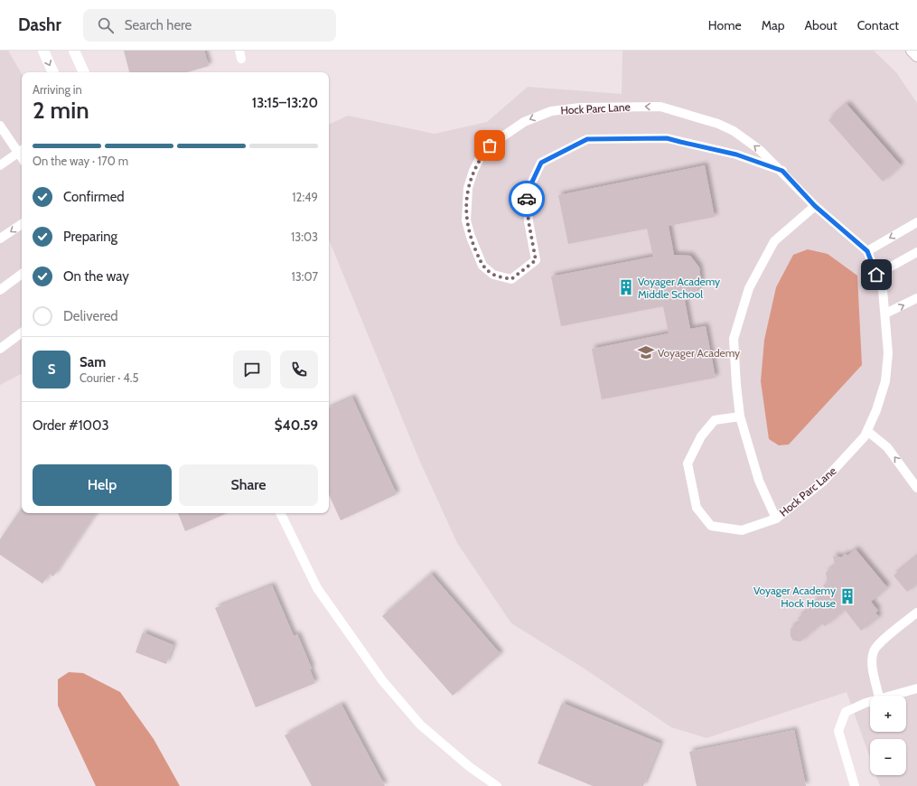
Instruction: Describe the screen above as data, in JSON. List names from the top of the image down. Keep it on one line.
{"streets":{"lane":["Hock Parc Lane"]},"places":{"building":["Voyager Academy Middle School","Voyager Academy Hock House"],"school or university":["Voyager Academy"]},"page":{"header":"Dashr","search":"Search here","nav":["Home","Map","About","Contact"],"heading":["2 min","Arriving in","13:15–13:20"],"panel":["Sam","Courier · 4.5","Order #1003","$40.59"],"bar":"On the way · 170 m","list":[["Confirmed","12:49"],["Preparing","13:03"],["On the way","13:07"],"Delivered"],"round":"S","buttons":["Help","Share"],"map_buttons":["+","−"]}}
